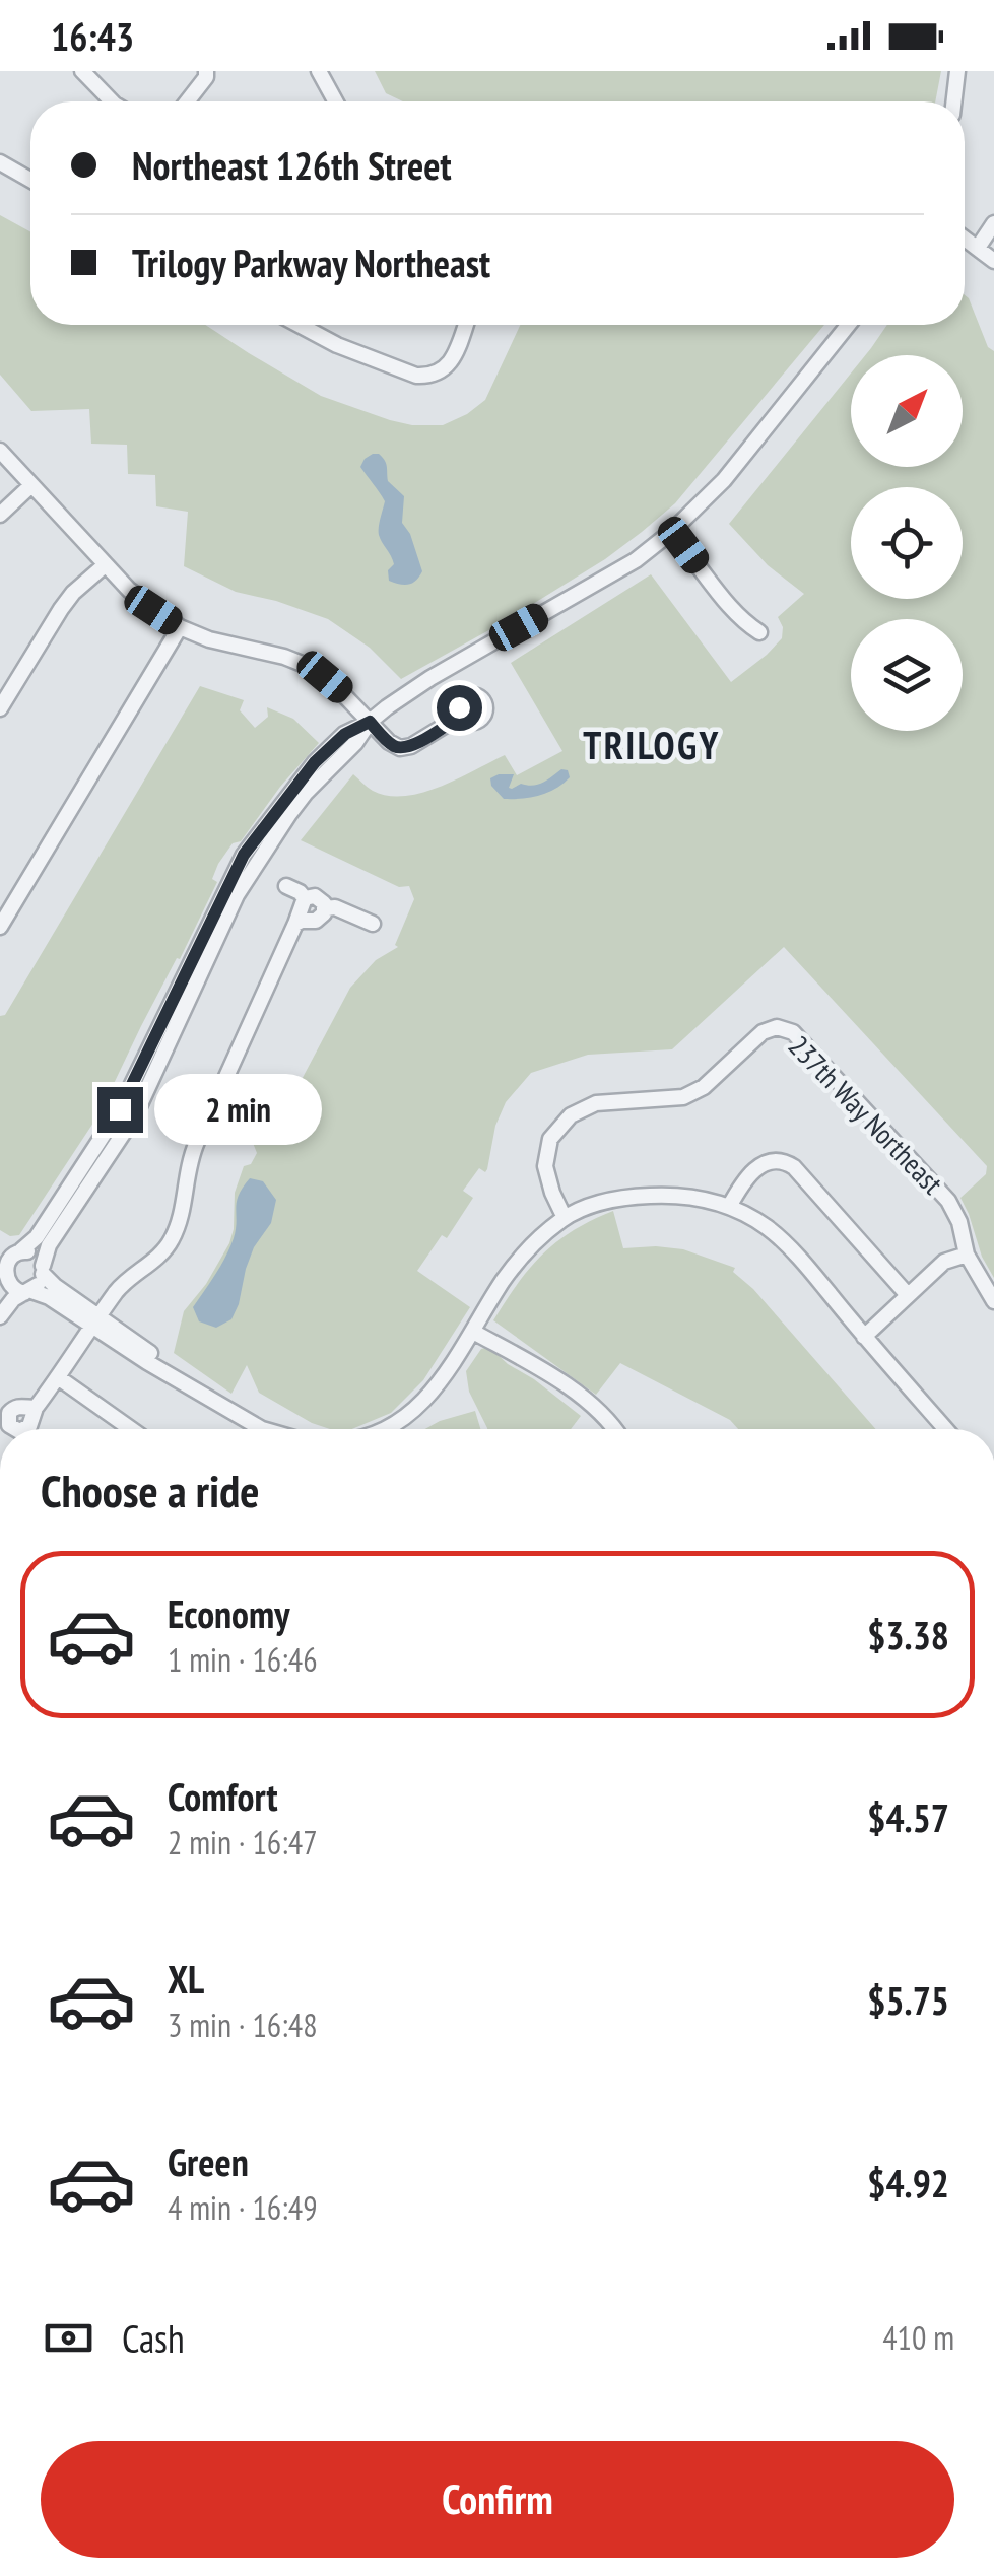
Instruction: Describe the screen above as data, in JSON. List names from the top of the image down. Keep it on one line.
{"streets":{"street":["237th Way Northeast"]},"districts":["TRILOGY"],"north":"top right","page":{"status":"16:43","banner":["Northeast 126th Street","Trilogy Parkway Northeast"],"bubble":"2 min","heading":"Choose a ride","list":[{"name":"Economy","note":"1 min · 16:46","value":"$3.38"},{"name":"Comfort","note":"2 min · 16:47","value":"$4.57"},{"name":"XL","note":"3 min · 16:48","value":"$5.75"},{"name":"Green","note":"4 min · 16:49","value":"$4.92"}],"pay":["Cash","410 m"],"buttons":"Confirm"}}
